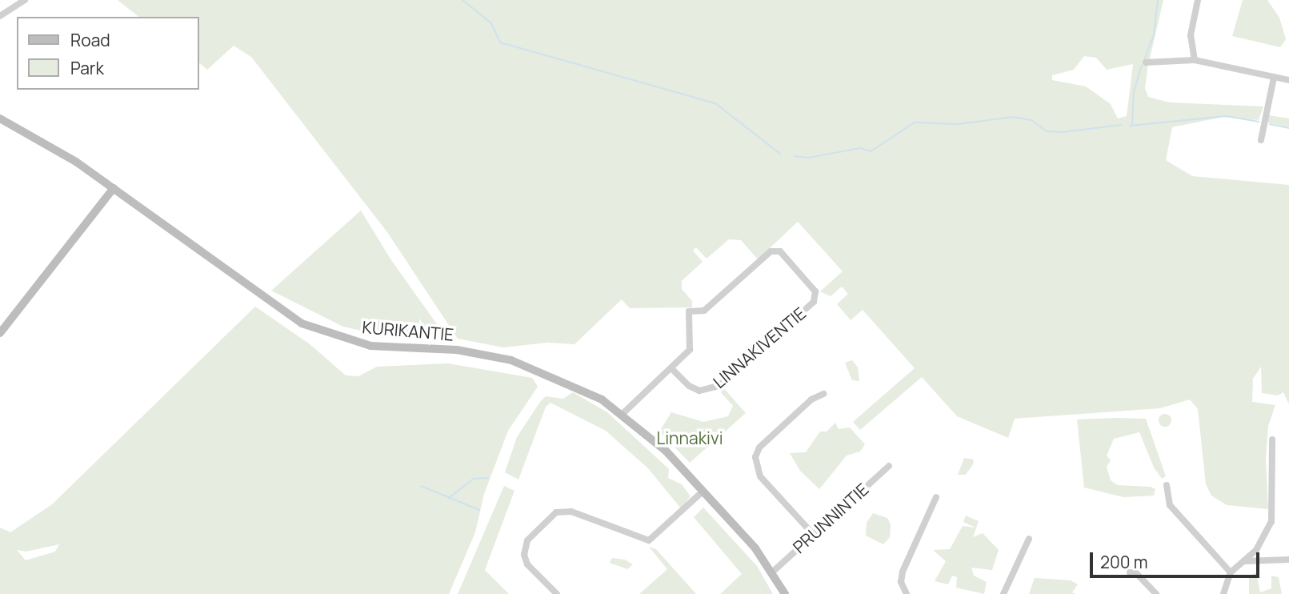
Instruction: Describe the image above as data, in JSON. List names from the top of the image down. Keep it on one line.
{"streets":{"main road":["KURIKANTIE"],"street":["LINNAKIVENTIE","PRUNNINTIE"]},"crossings":[["KURIKANTIE","LINNAKIVENTIE"],["KURIKANTIE","PRUNNINTIE"]],"parks":["Linnakivi"],"legend":["Road","Park"],"scale_bar":"200 m"}
